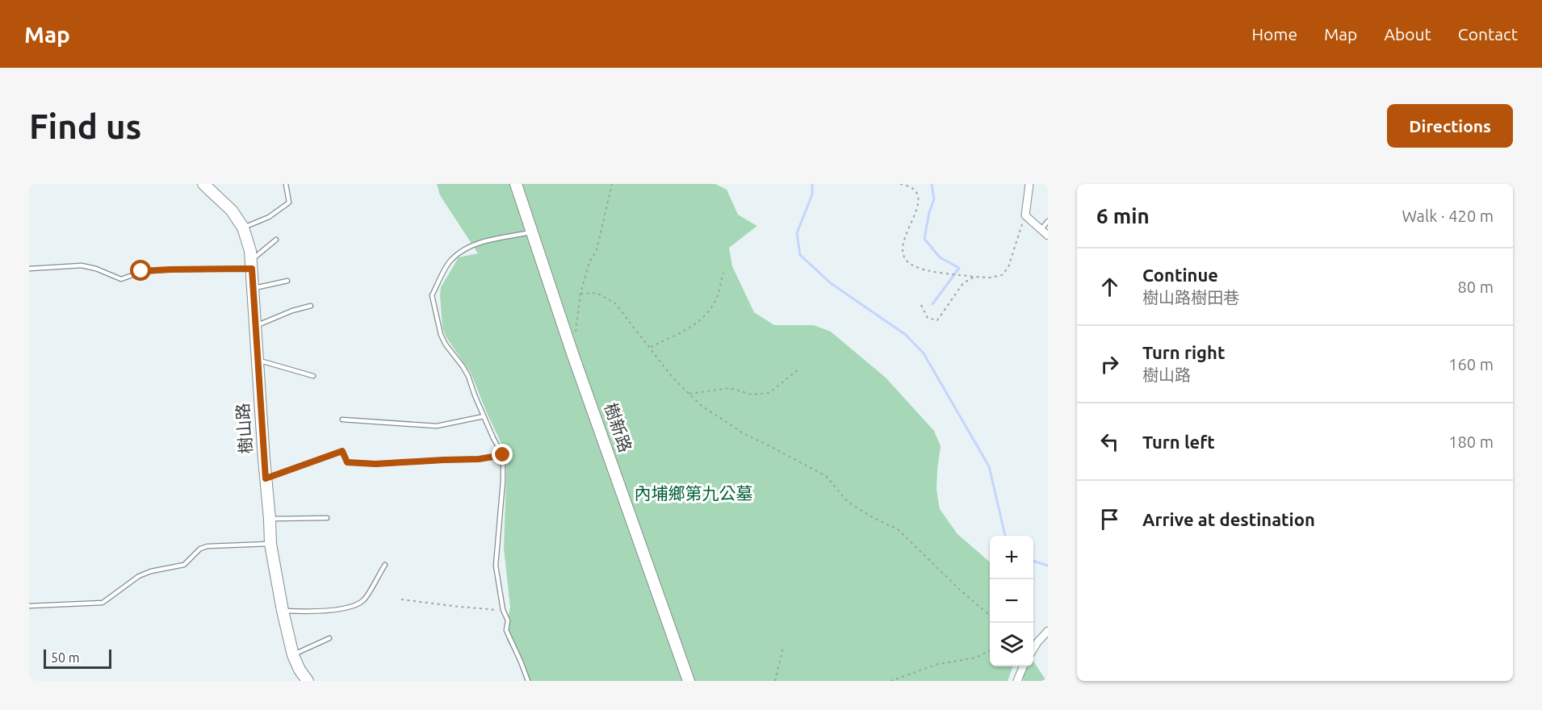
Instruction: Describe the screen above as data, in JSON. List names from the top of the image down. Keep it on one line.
{"streets":{"street":["樹新路","樹山路"]},"parks":["內埔鄉第九公墓"],"scale_bar":"50 m","page":{"header":"Map","nav":["Home","Map","About","Contact"],"buttons":"Directions","title":"Find us","heading":["6 min","Walk · 420 m"],"list":[["Continue","樹山路樹田巷","80 m"],["Turn right","樹山路","160 m"],["Turn left","180 m"],"Arrive at destination"],"map_buttons":["+","−"],"scale":"50 m"}}
